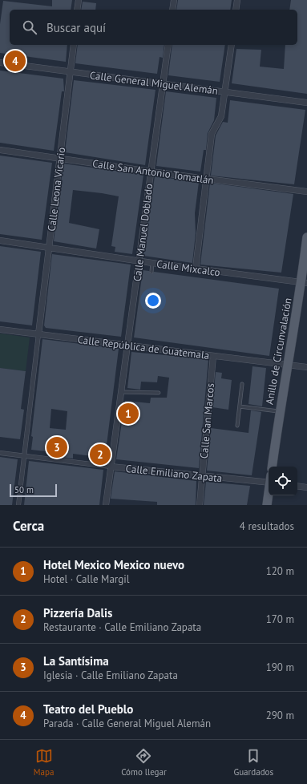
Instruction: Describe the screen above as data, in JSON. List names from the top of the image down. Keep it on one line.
{"streets":{"main road":["Anillo de Circunvalación"],"street":["Calle General Miguel Alemán","Calle San Antonio Tomatlán","Calle Leona Vicario","Calle Manuel Doblado","Calle Mixcalco","Calle República de Guatemala","Calle San Marcos","Calle Emiliano Zapata"]},"crossings":[["Calle General Miguel Alemán","Calle Leona Vicario"],["Calle General Miguel Alemán","Calle Manuel Doblado"],["Calle San Antonio Tomatlán","Calle Leona Vicario"],["Calle San Antonio Tomatlán","Calle Manuel Doblado"],["Calle Leona Vicario","Calle Mixcalco"],["Calle Leona Vicario","Calle República de Guatemala"],["Calle Manuel Doblado","Calle Mixcalco"],["Calle Manuel Doblado","Calle República de Guatemala"],["Calle Manuel Doblado","Calle Emiliano Zapata"],["Calle Mixcalco","Anillo de Circunvalación"],["Calle República de Guatemala","Anillo de Circunvalación"],["Calle República de Guatemala","Calle San Marcos"],["Calle San Marcos","Calle Emiliano Zapata"]],"scale_bar":"50 m","page":{"search":"Buscar aquí","pins":["4","1","3","2"],"scale":"50 m","heading":["Cerca","4 resultados"],"list":[{"mark":"1","name":"Hotel Mexico Mexico nuevo","note":"Hotel · Calle Margil","value":"120 m"},{"mark":"2","name":"Pizzería Dalis","note":"Restaurante · Calle Emiliano Zapata","value":"170 m"},{"mark":"3","name":"La Santísima","note":"Iglesia · Calle Emiliano Zapata","value":"190 m"},{"mark":"4","name":"Teatro del Pueblo","note":"Parada · Calle General Miguel Alemán","value":"290 m"}],"nav":["Mapa","Cómo llegar","Guardados"]}}
